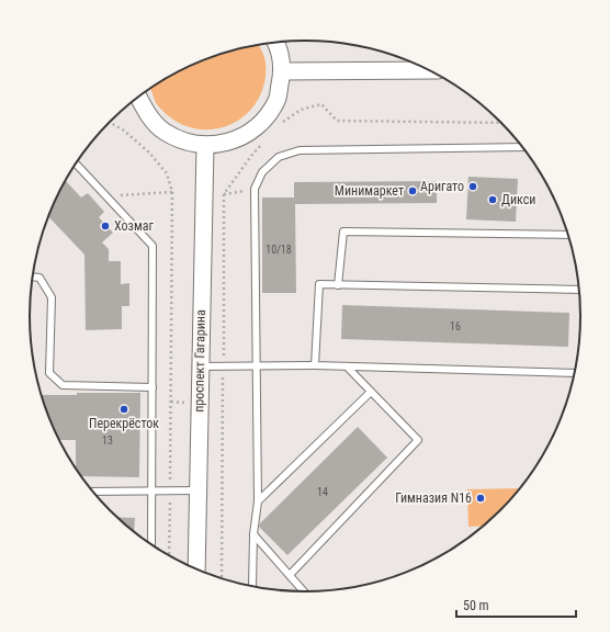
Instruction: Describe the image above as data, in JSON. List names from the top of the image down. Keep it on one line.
{"streets":{"street":["проспект Гагарина"]},"places":["Аригато","Минимаркет","Дикси","Хозмаг","Перекрёсток","Гимназия N16"],"house_numbers":["10/18","16","13","14"],"scale_bar":"50 m"}
